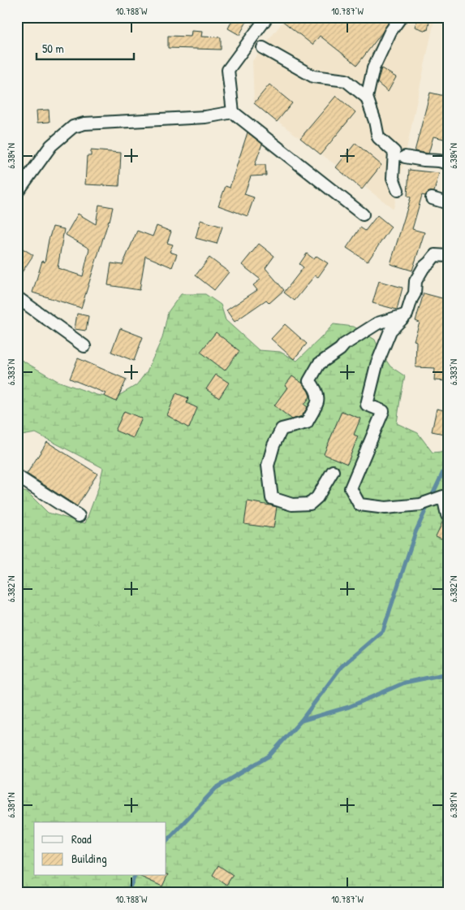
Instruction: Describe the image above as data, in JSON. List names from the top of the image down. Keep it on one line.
{"legend":["Road","Building"],"scale_bar":"50 m","coordinates":["10.788°W","10.787°W","6.384°N","6.383°N","6.382°N","6.381°N"]}
